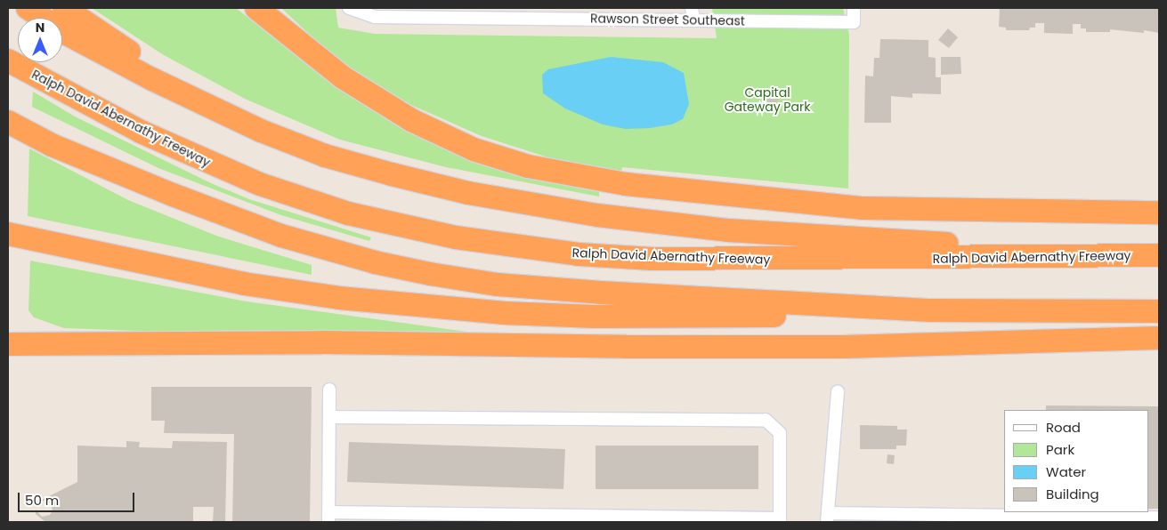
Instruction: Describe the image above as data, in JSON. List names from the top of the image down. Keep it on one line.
{"streets":{"highway":["Ralph David Abernathy Freeway"],"street":["Rawson Street Southeast"]},"parks":["Capital Gateway Park"],"legend":["Road","Park","Water","Building"],"scale_bar":"50 m","north":"top"}
